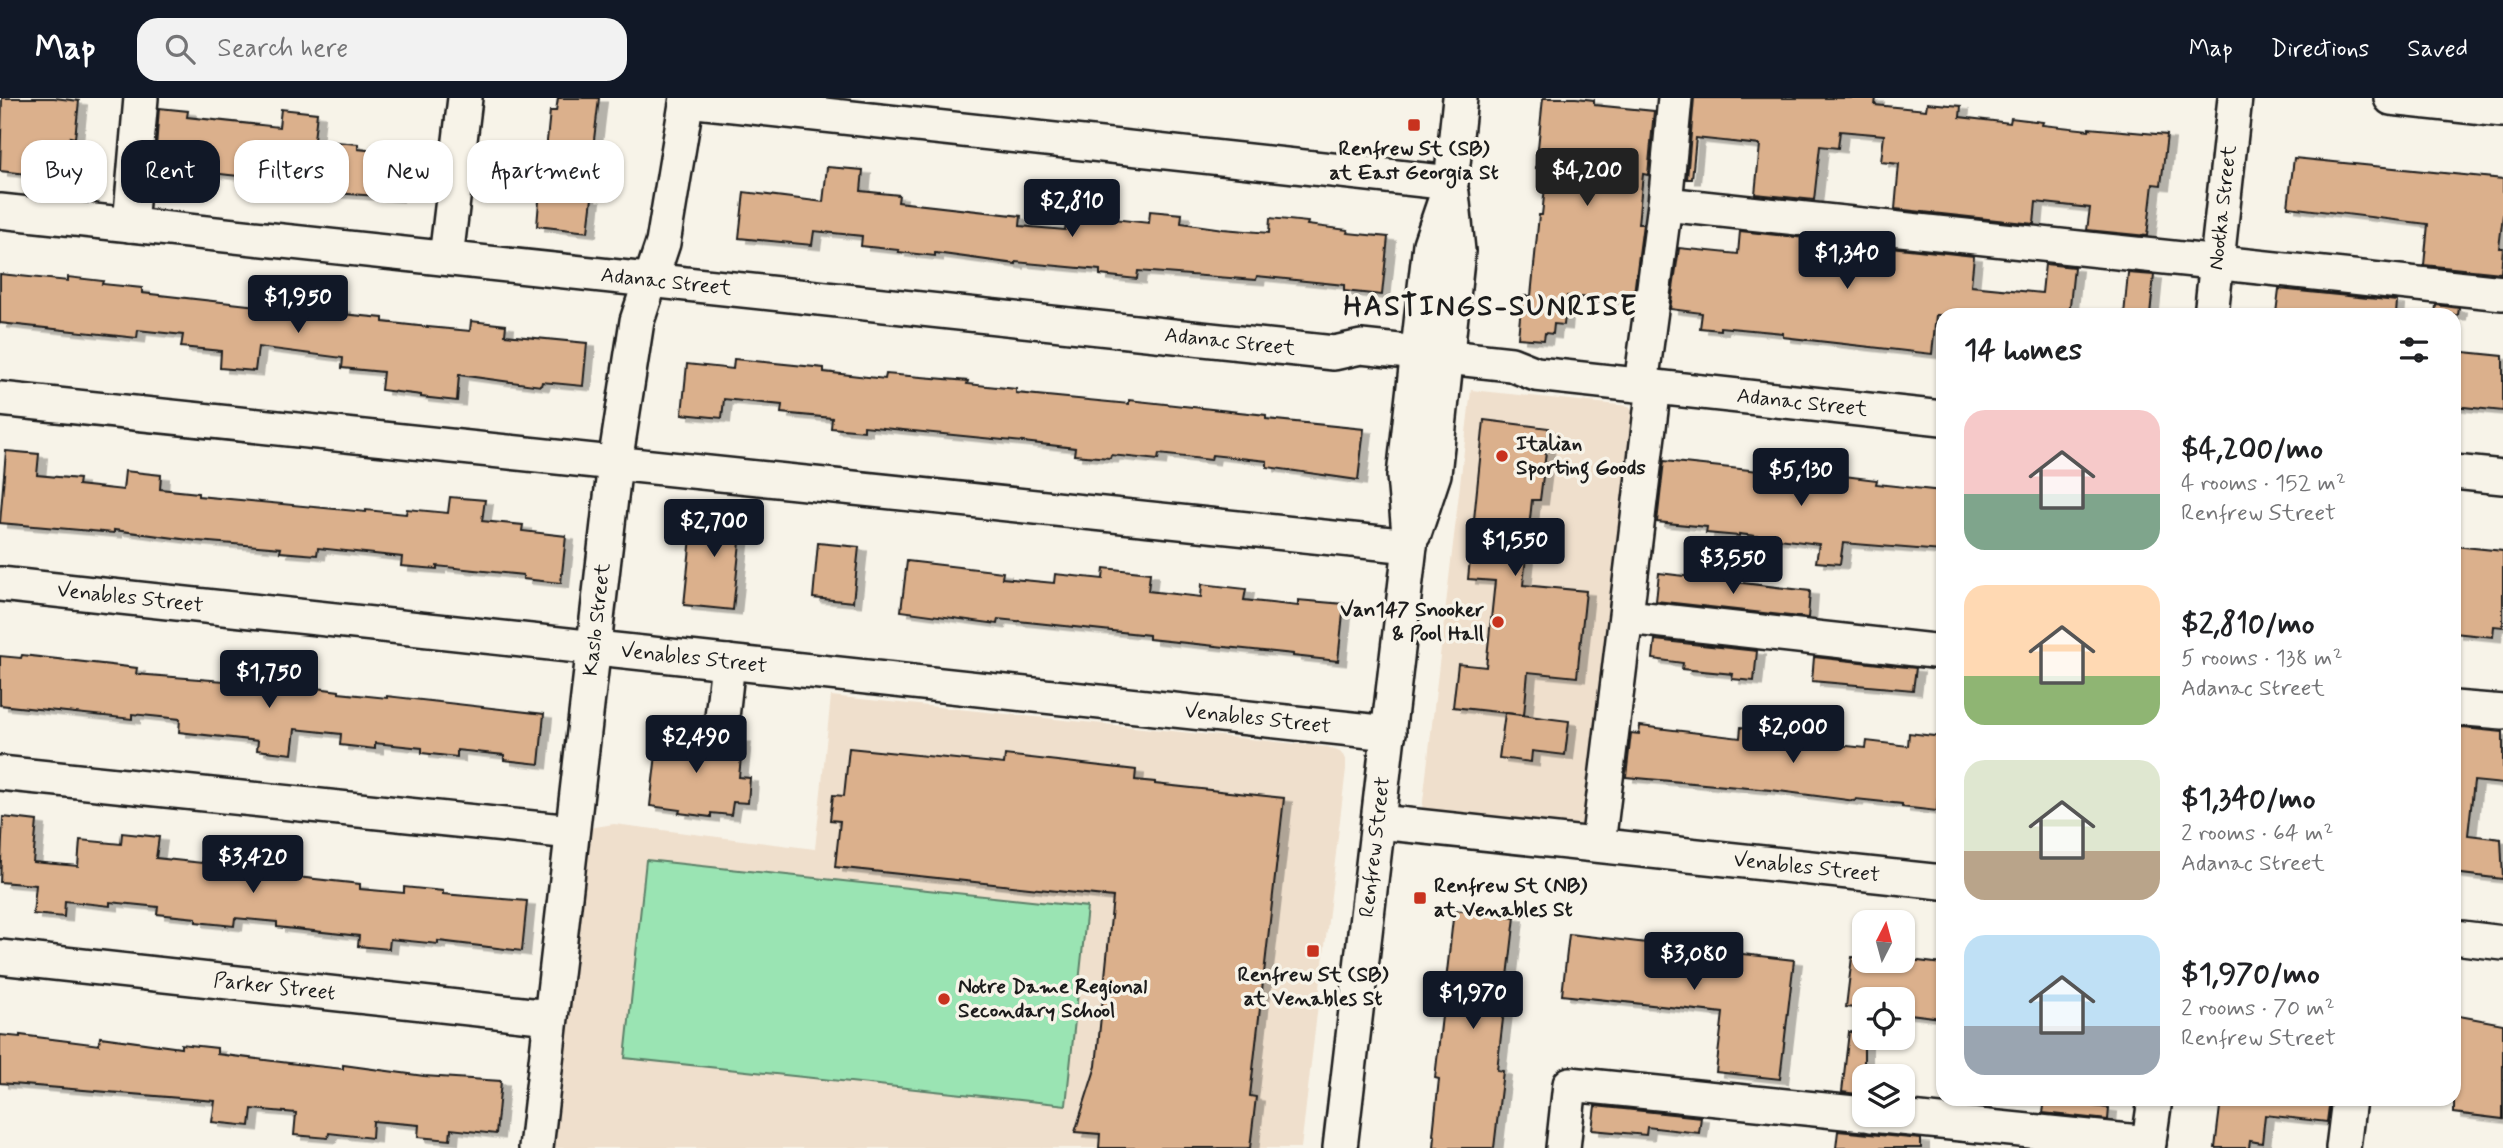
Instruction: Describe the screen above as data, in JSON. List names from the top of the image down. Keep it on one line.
{"streets":{"street":["Nootka Street","Adanac Street","Venables Street","Kaslo Street","Renfrew Street","Parker Street"]},"crossings":[["Adanac Street","Kaslo Street"],["Adanac Street","Renfrew Street"],["Venables Street","Kaslo Street"],["Venables Street","Renfrew Street"],["Kaslo Street","Parker Street"]],"districts":["HASTINGS-SUNRISE"],"places":{"transit":["Renfrew St (SB) at East Georgia St","Renfrew St (NB) at Venables St","Renfrew St (SB) at Venables St"],"other":["Italian Sporting Goods","Van147 Snooker & Pool Hall","Notre Dame Regional Secondary School"]},"north":"top","page":{"header":"Map","search":"Search here","nav":["Map","Directions","Saved"],"chip":["Buy","Rent","Filters","New","Apartment"],"price":["$4,200","$2,810","$1,340","$1,950","$5,130","$2,700","$1,550","$3,550","$1,750","$2,000","$2,490","$3,420","$3,080","$1,970"],"heading":"14 homes","list":[{"name":"$4,200/mo","note":"4 rooms · 152 m² · Renfrew Street"},{"name":"$2,810/mo","note":"5 rooms · 138 m² · Adanac Street"},{"name":"$1,340/mo","note":"2 rooms · 64 m² · Adanac Street"},{"name":"$1,970/mo","note":"2 rooms · 70 m² · Renfrew Street"}]}}
